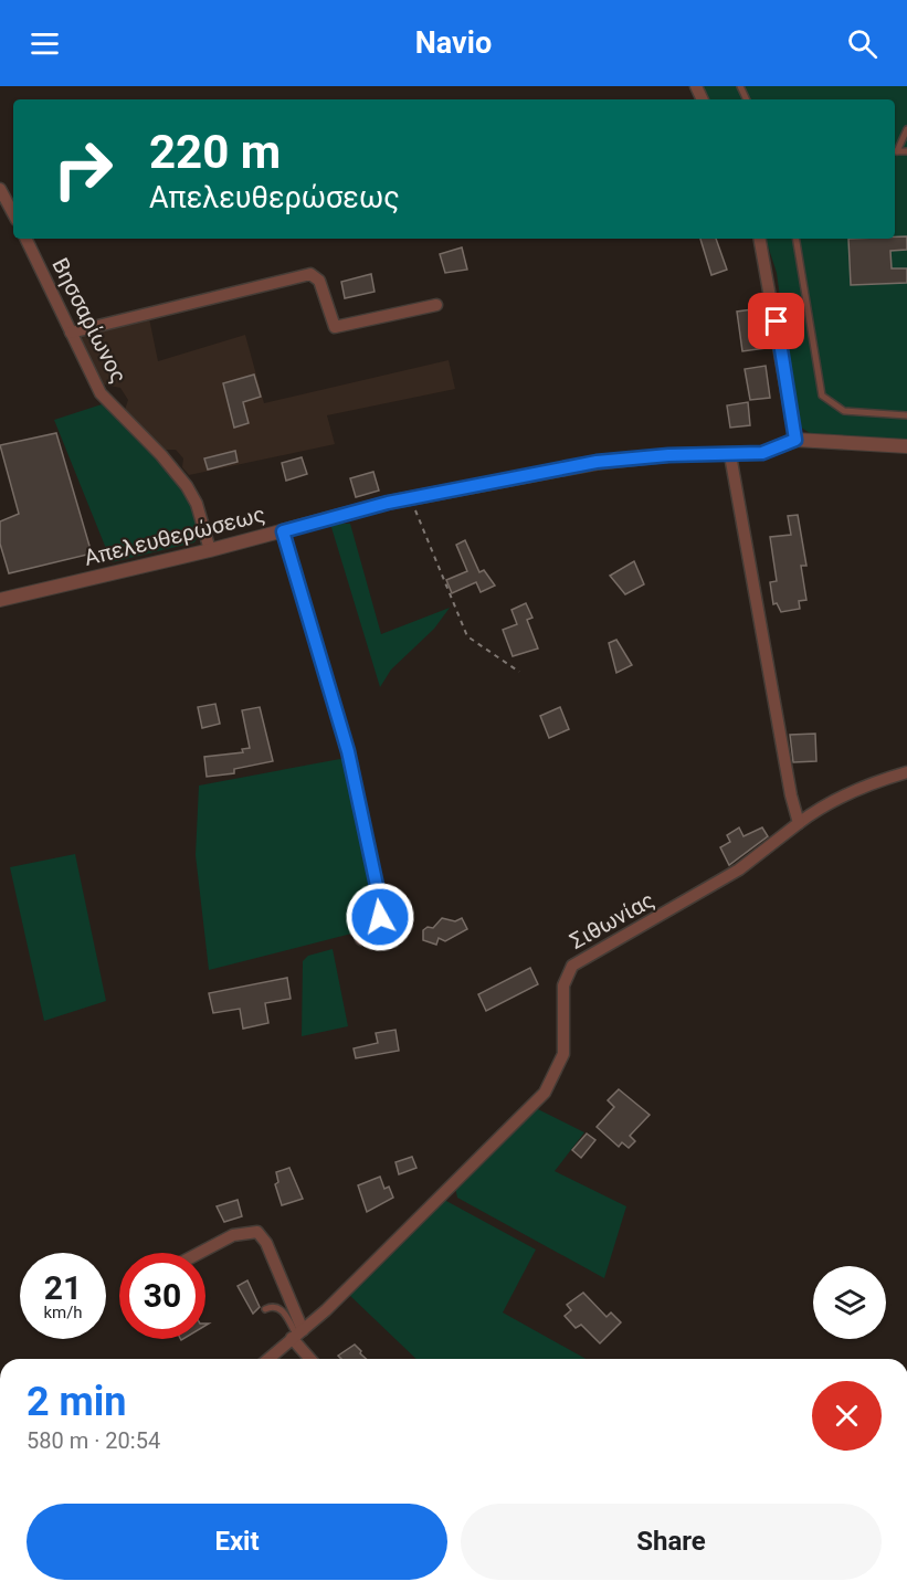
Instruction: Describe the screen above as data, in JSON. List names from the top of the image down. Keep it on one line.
{"streets":{"street":["Βησσαρίωνος","Απελευθερώσεως","Σιθωνίας"]},"crossings":[["Βησσαρίωνος","Απελευθερώσεως"]],"page":{"header":"Navio","turn":["220 m","Απελευθερώσεως"],"speed":"21 km/h","limit":"30","heading":["2 min","580 m · 20:54"],"buttons":["Exit","Share"]}}
